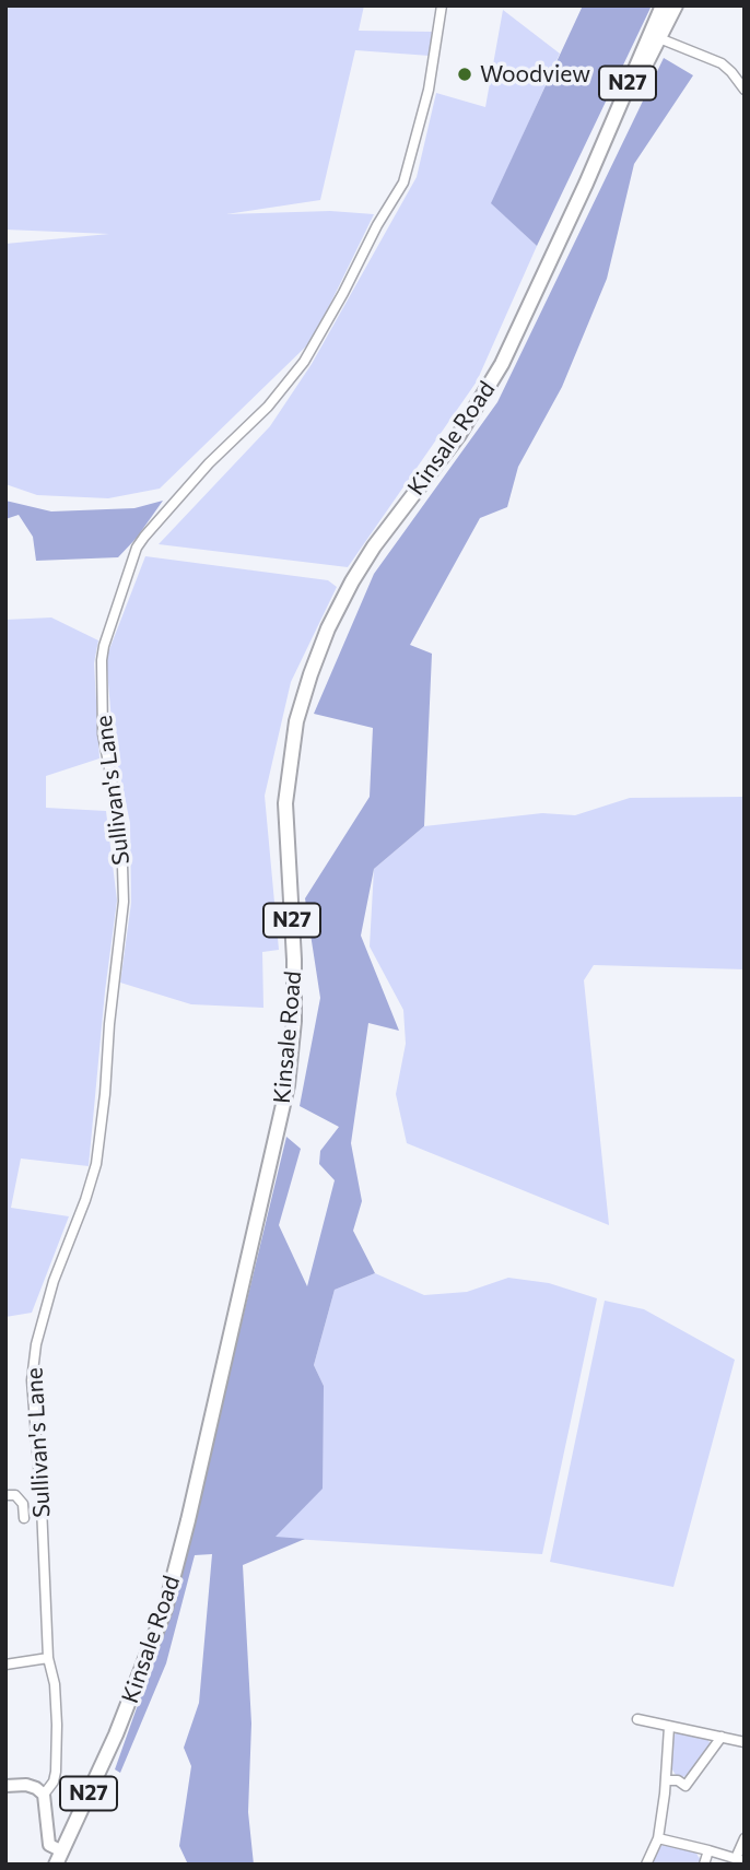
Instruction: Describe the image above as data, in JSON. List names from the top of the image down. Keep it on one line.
{"streets":{"highway":["N27","Kinsale Road"],"street":["Sullivan's Lane"]},"places":["Woodview"]}
